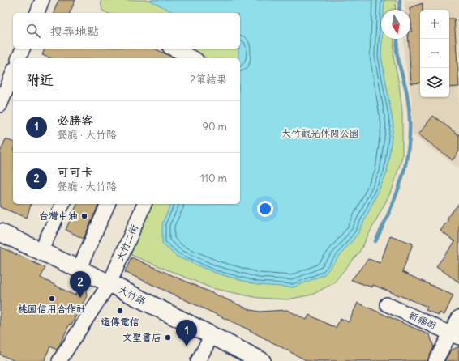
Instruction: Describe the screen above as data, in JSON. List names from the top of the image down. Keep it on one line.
{"streets":{"main road":["大竹路"],"street":["大竹二街","新福街"]},"crossings":[["大竹二街","大竹路"]],"parks":["大竹觀光休閒公園"],"places":["台灣中油","桃園信用合作社","遠傳電信","文聖書店"],"north":"bottom","page":{"map_buttons":["+","−"],"search":"搜尋地點","heading":["附近","2筆結果"],"list":[{"mark":"1","name":"必勝客","note":"餐廳 · 大竹路","value":"90 m"},{"mark":"2","name":"可可卡","note":"餐廳 · 大竹路","value":"110 m"}],"pins":["2","1"]}}
